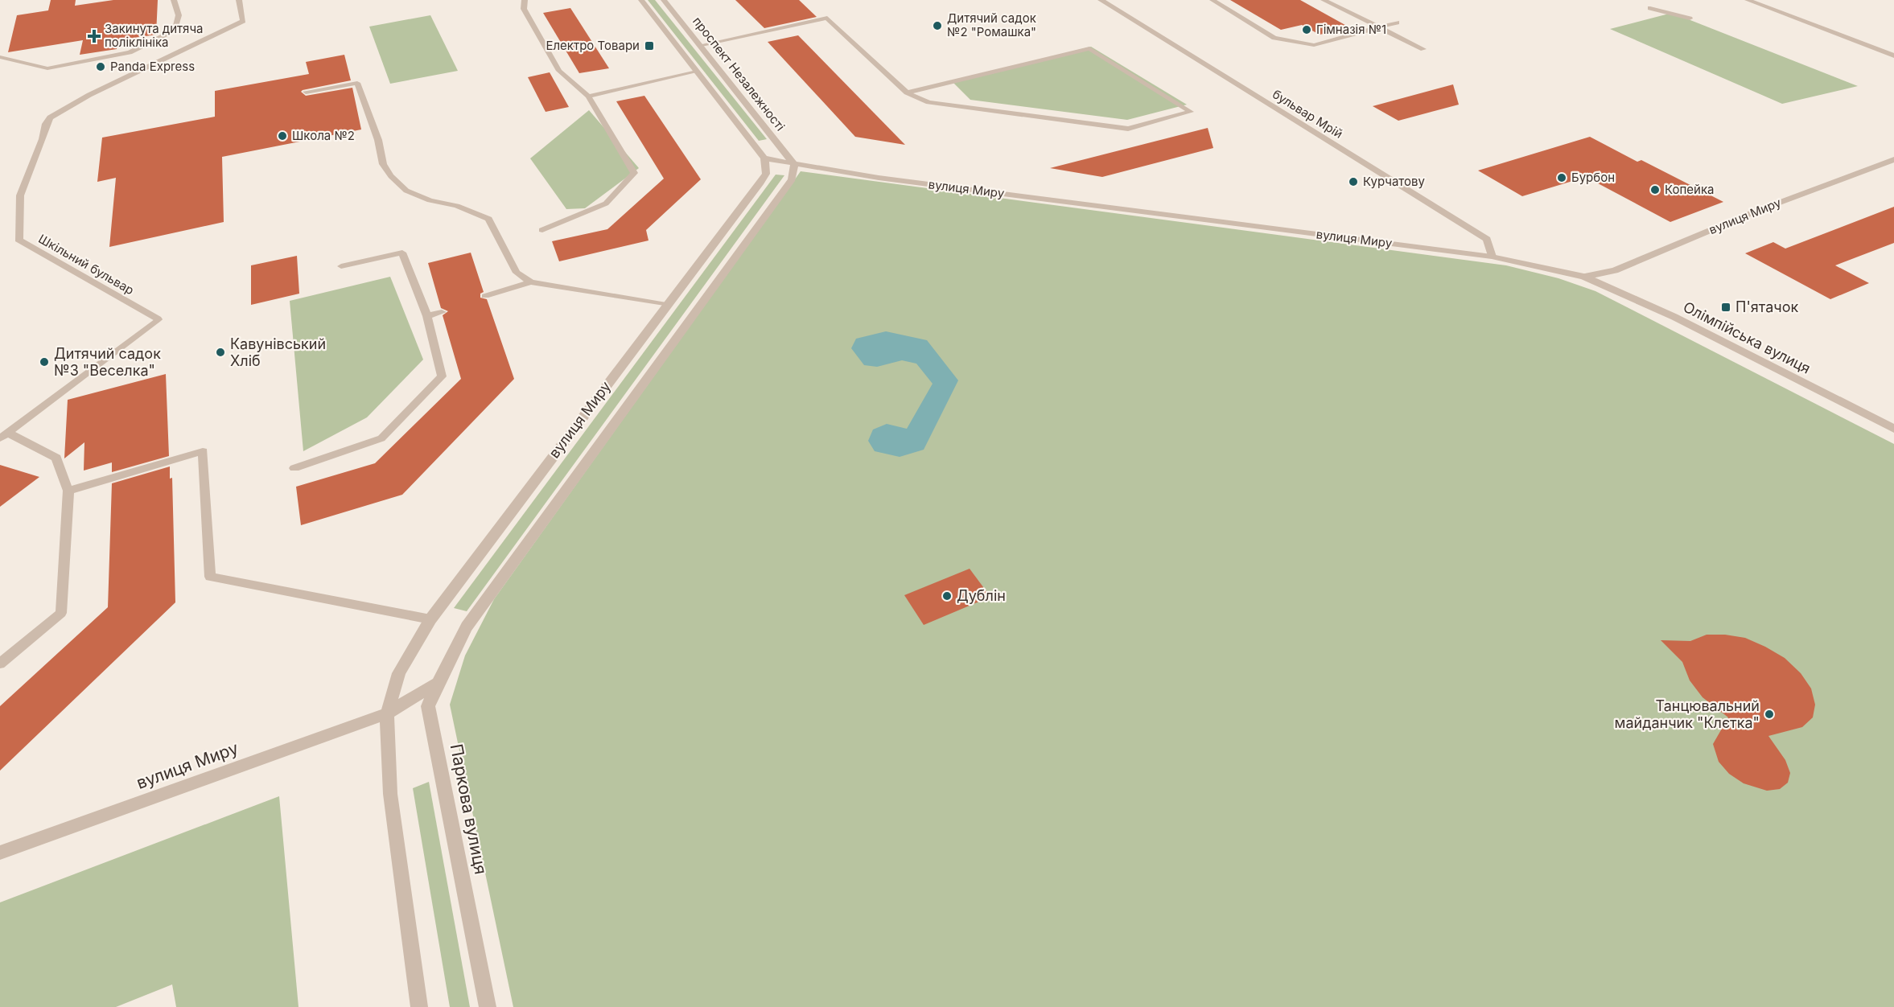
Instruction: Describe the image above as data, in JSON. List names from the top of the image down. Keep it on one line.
{"streets":{"street":["проспект Незалежності","бульвар Мрій","вулиця Миру","Шкільний бульвар","Олімпійська вулиця","Паркова вулиця"]},"crossings":[["проспект Незалежності","вулиця Миру"],["бульвар Мрій","вулиця Миру"],["вулиця Миру","Олімпійська вулиця"],["вулиця Миру","Паркова вулиця"]],"places":{"other":["Дитячий садок №2 \"Ромашка\"","Гімназія №1","Panda Express","Школа №2","Бурбон","Курчатову","Копейка","Кавунівський Хліб","Дитячий садок №3 \"Веселка\"","Дублін","Танцювальний майданчик \"Клєтка\""],"health":["Закинута дитяча поліклініка"],"transit":["Електро Товари","П'ятачок"]}}
